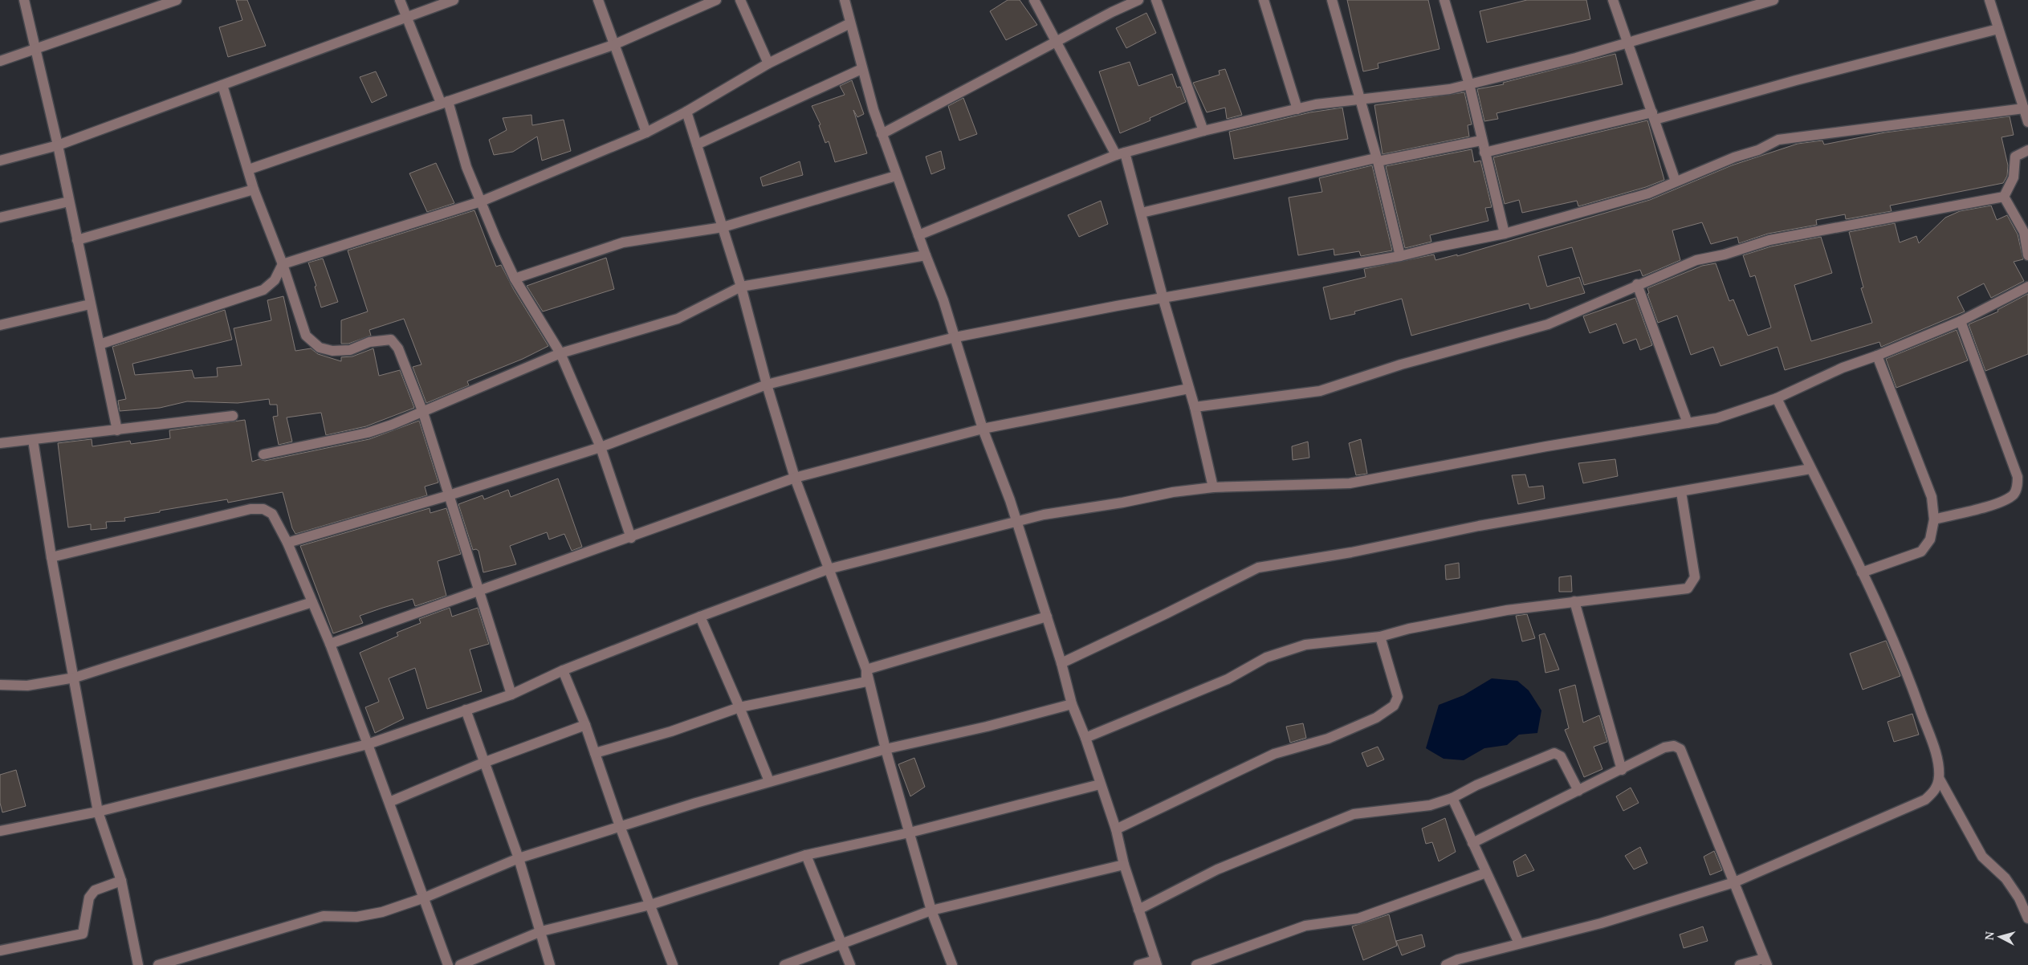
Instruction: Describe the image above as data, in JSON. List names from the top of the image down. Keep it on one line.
{"north":"left"}
